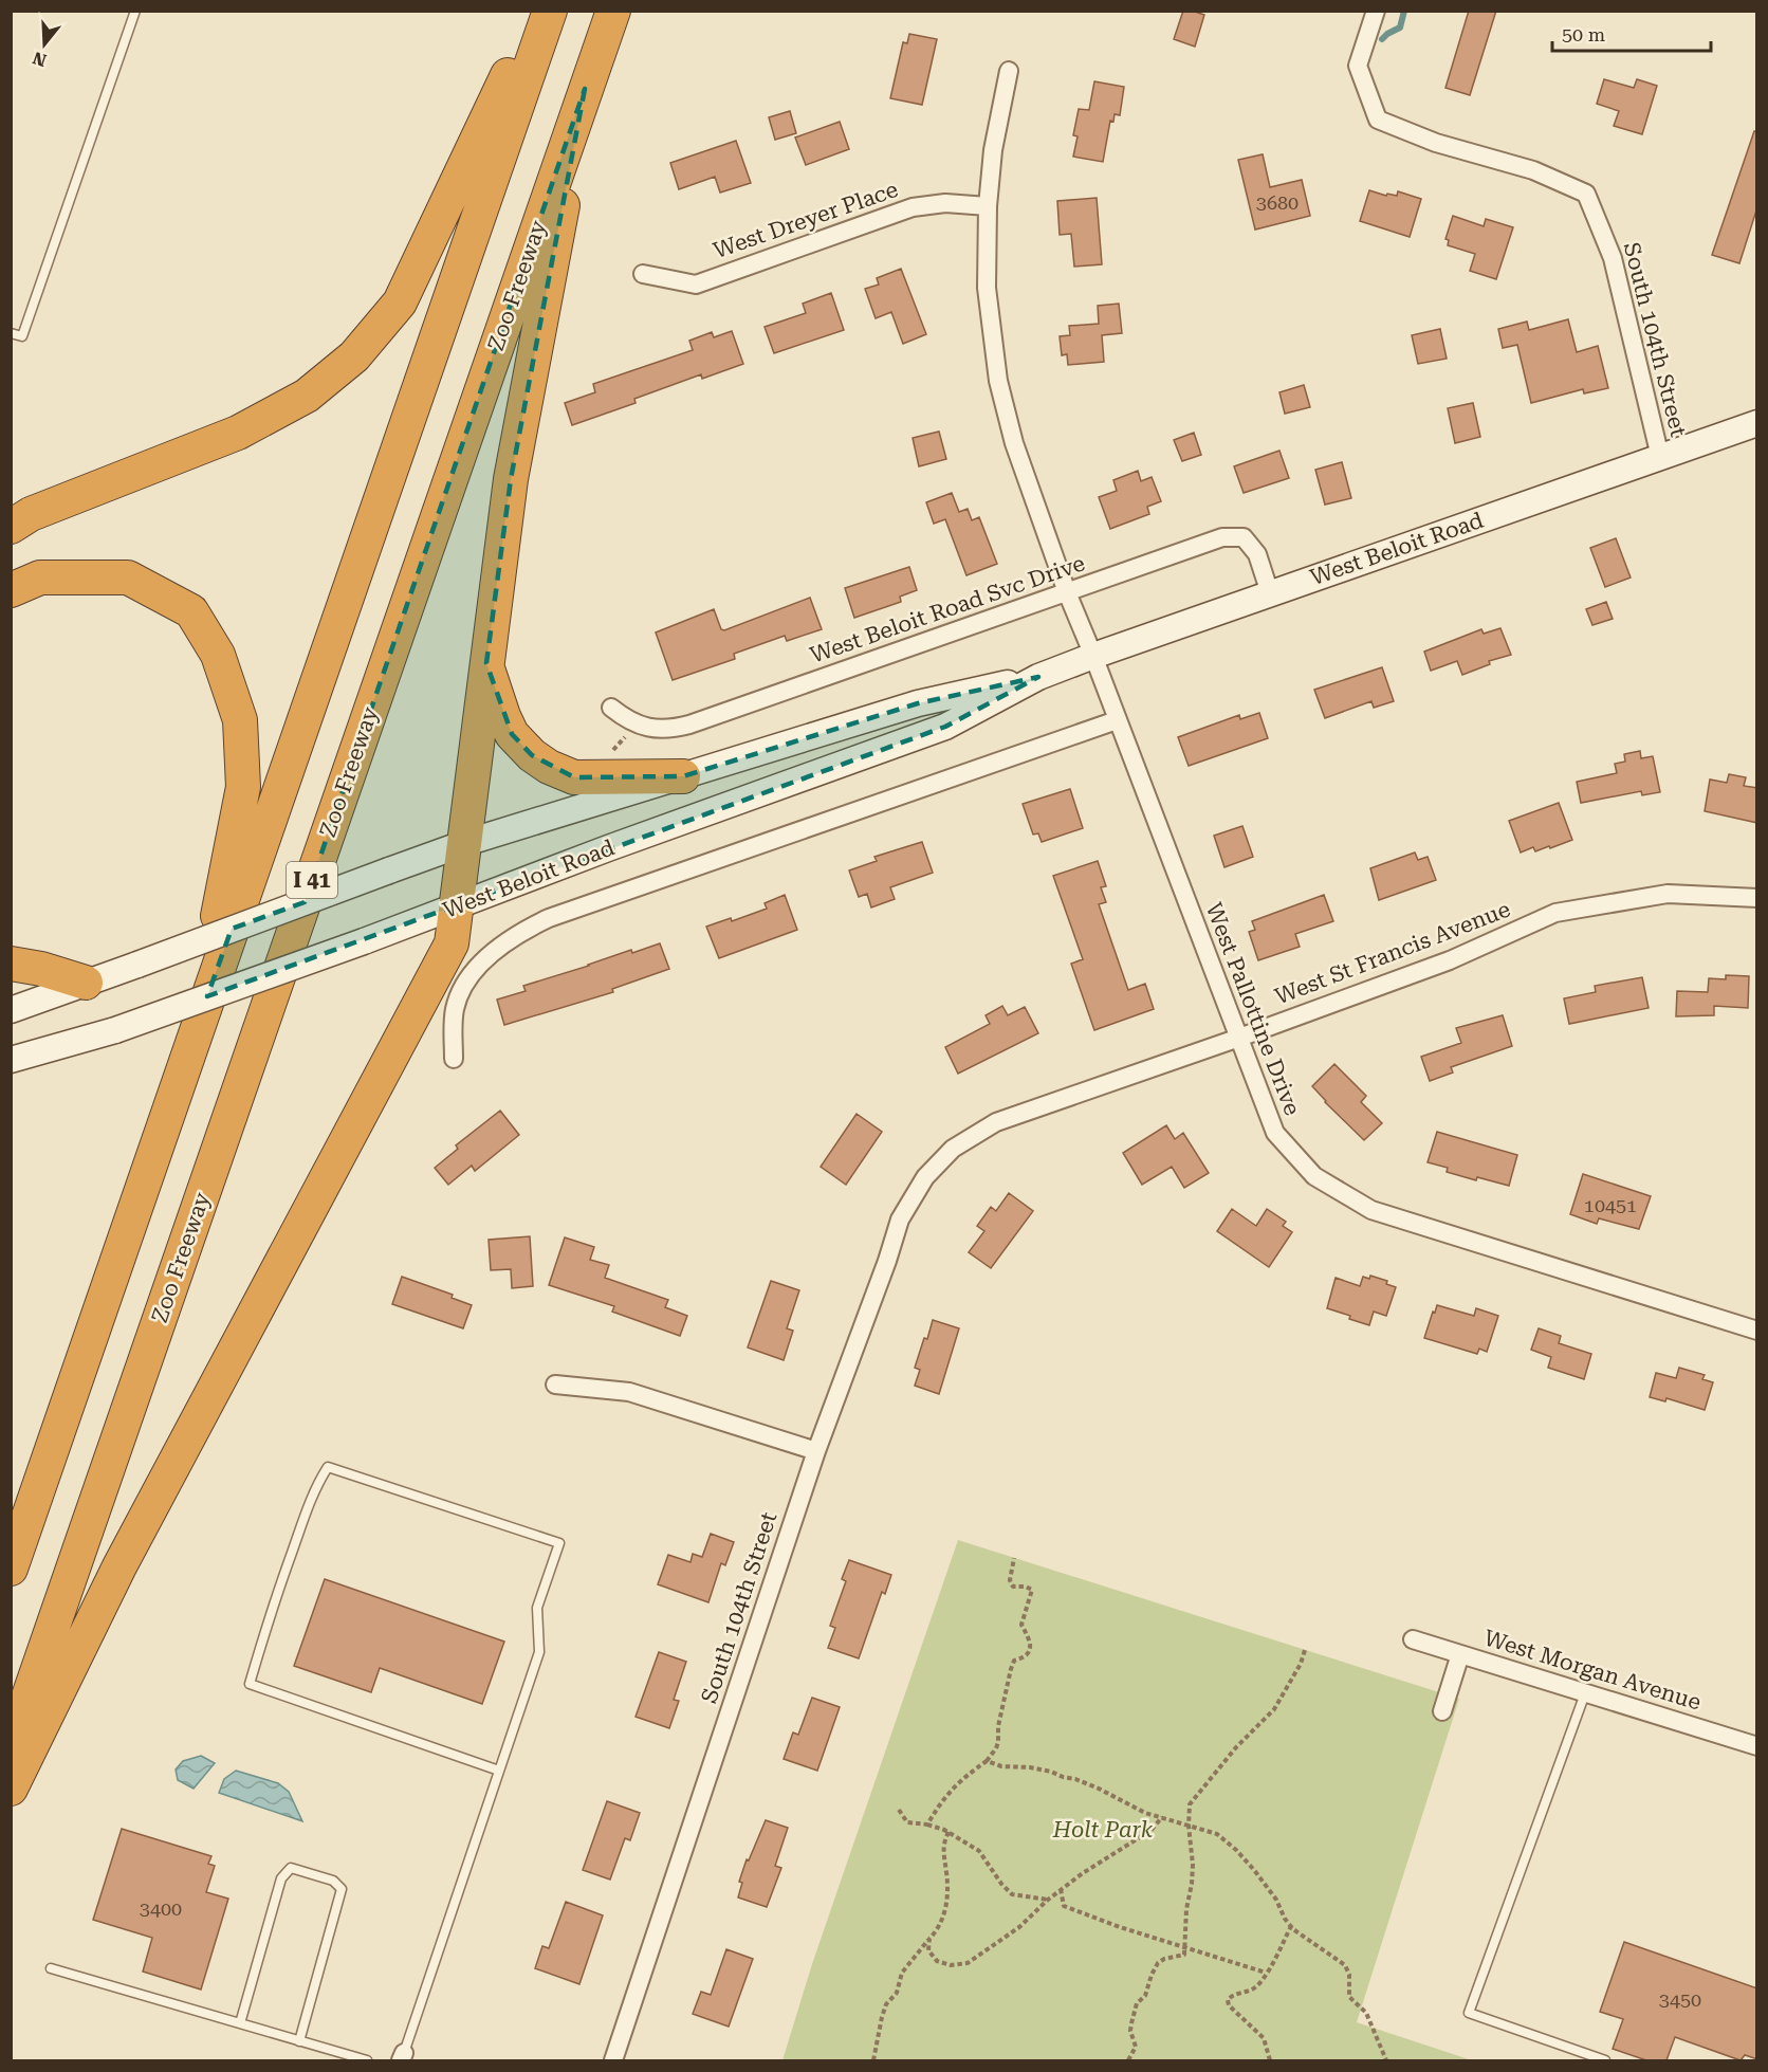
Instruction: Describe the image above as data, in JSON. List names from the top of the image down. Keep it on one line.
{"streets":{"highway":["Zoo Freeway","I 41"],"main road":["West Beloit Road"],"street":["West Dreyer Place","South 104th Street","West Beloit Road Svc Drive","West St Francis Avenue","West Pallottine Drive","West Morgan Avenue"]},"crossings":[["West Dreyer Place","West Pallottine Drive"],["South 104th Street","West Beloit Road"],["South 104th Street","West St Francis Avenue"],["West Beloit Road","West Beloit Road Svc Drive"],["West Beloit Road","West Pallottine Drive"],["West Beloit Road Svc Drive","West Pallottine Drive"],["West St Francis Avenue","West Pallottine Drive"]],"parks":["Holt Park"],"house_numbers":["3680","10451","3400","3450"],"scale_bar":"50 m","north":"bottom"}
